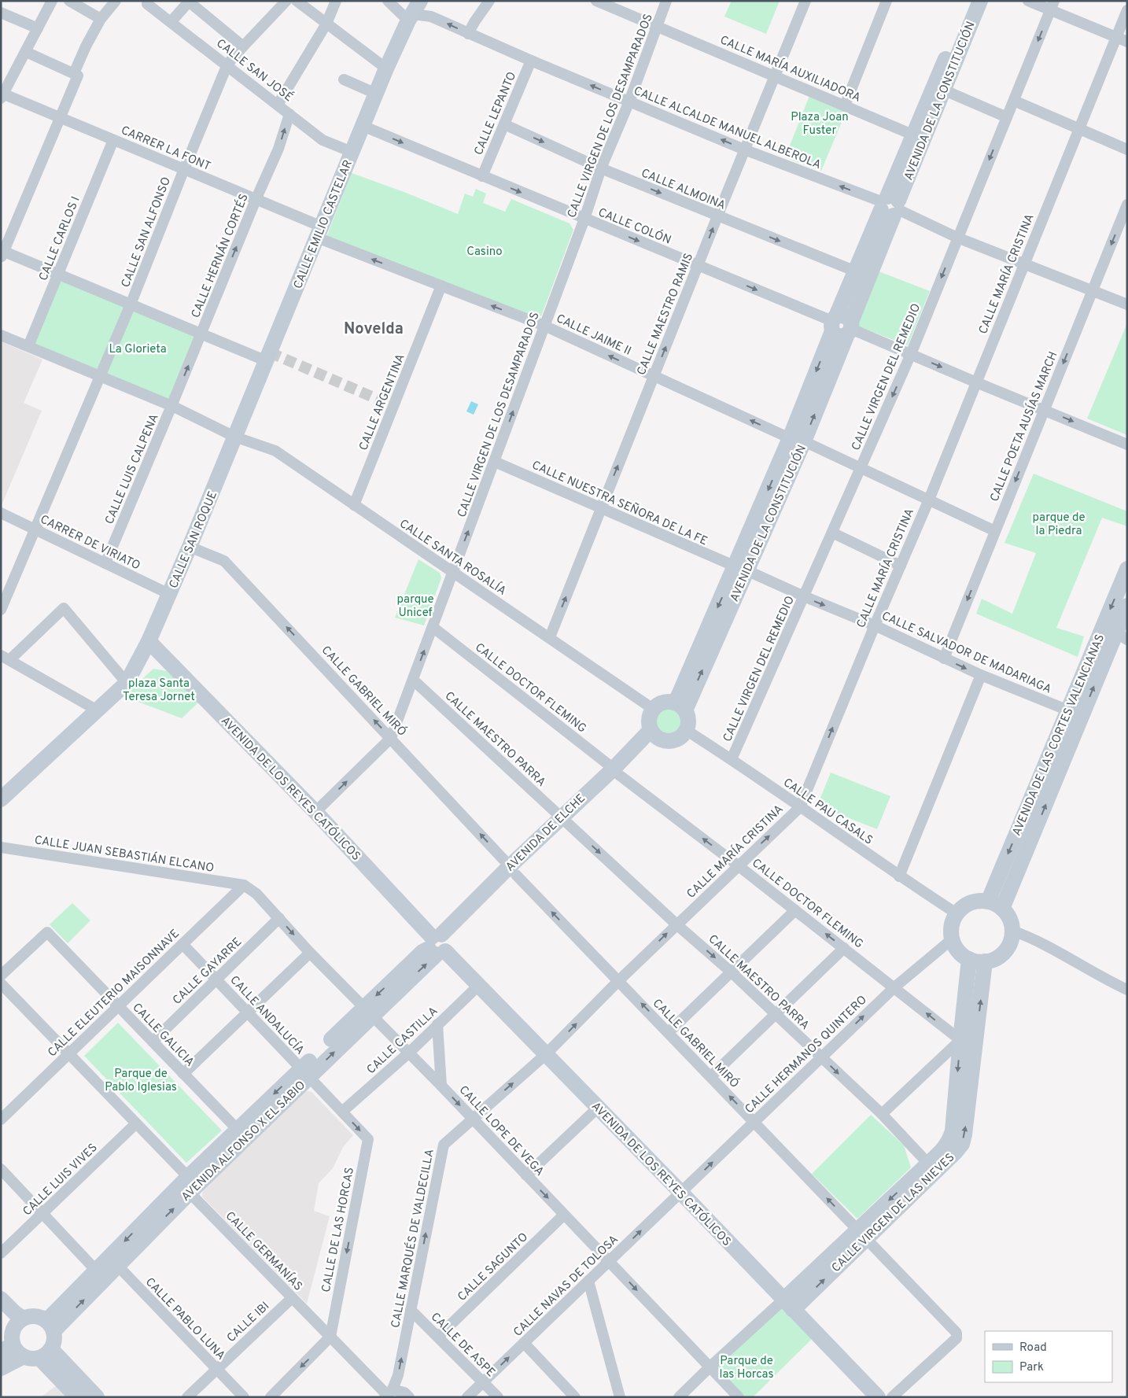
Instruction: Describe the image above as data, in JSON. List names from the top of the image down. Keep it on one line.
{"streets":{"street":["CALLE MARÍA AUXILIADORA","CALLE SAN JOSÉ","AVENIDA DE LA CONSTITUCIÓN","CALLE LEPANTO","CALLE VIRGEN DE LOS DESAMPARADOS","CALLE ALCALDE MANUEL ALBEROLA","CARRER LA FONT","CALLE ALMOINA","CALLE EMILIO CASTELAR","CALLE COLÓN","CALLE SAN ALFONSO","CALLE CARLOS I","CALLE HERNÁN CORTÉS","CALLE MARÍA CRISTINA","CALLE MAESTRO RAMIS","CALLE JAIME II","CALLE VIRGEN DEL REMEDIO","CALLE ARGENTINA","CALLE POETA AUSÍAS MARCH","CALLE LUIS CALPENA","CALLE NUESTRA SEÑORA DE LA FE","CALLE SAN ROQUE","CARRER DE VIRIATO","CALLE SANTA ROSALÍA","CALLE SALVADOR DE MADARIAGA","CALLE DOCTOR FLEMING","CALLE GABRIEL MIRÓ","AVENIDA DE LAS CORTES VALENCIANAS","CALLE MAESTRO PARRA","AVENIDA DE LOS REYES CATÓLICOS","CALLE PAU CASALS","AVENIDA DE ELCHE","CALLE JUAN SEBASTIÁN ELCANO","CALLE GAYARRE","CALLE ELEUTERIO MAISONNAVE","CALLE ANDALUCÍA","CALLE GALICIA","CALLE CASTILLA","CALLE HERMANOS QUINTERO","CALLE LOPE DE VEGA","AVENIDA ALFONSO X EL SABIO","CALLE LUIS VIVES","CALLE VIRGEN DE LAS NIEVES","CALLE DE LAS HORCAS","CALLE MARQUÉS DE VALDECILLA","CALLE GERMANÍAS","CALLE SAGUNTO","CALLE NAVAS DE TOLOSA","CALLE PABLO LUNA","CALLE IBI","CALLE DE ASPE"]},"crossings":[["CALLE MARÍA AUXILIADORA","AVENIDA DE LA CONSTITUCIÓN"],["CALLE MARÍA AUXILIADORA","CALLE VIRGEN DE LOS DESAMPARADOS"],["CALLE MARÍA AUXILIADORA","CALLE MAESTRO RAMIS"],["CALLE SAN JOSÉ","CALLE EMILIO CASTELAR"],["CALLE SAN JOSÉ","CALLE SAN ALFONSO"],["CALLE SAN JOSÉ","CALLE HERNÁN CORTÉS"],["AVENIDA DE LA CONSTITUCIÓN","CALLE ALCALDE MANUEL ALBEROLA"],["AVENIDA DE LA CONSTITUCIÓN","CALLE ALMOINA"],["AVENIDA DE LA CONSTITUCIÓN","CALLE COLÓN"],["AVENIDA DE LA CONSTITUCIÓN","CALLE JAIME II"],["AVENIDA DE LA CONSTITUCIÓN","CALLE NUESTRA SEÑORA DE LA FE"],["AVENIDA DE LA CONSTITUCIÓN","CALLE SANTA ROSALÍA"],["AVENIDA DE LA CONSTITUCIÓN","CALLE SALVADOR DE MADARIAGA"],["AVENIDA DE LA CONSTITUCIÓN","CALLE PAU CASALS"],["AVENIDA DE LA CONSTITUCIÓN","AVENIDA DE ELCHE"],["CALLE LEPANTO","CALLE ALCALDE MANUEL ALBEROLA"],["CALLE LEPANTO","CALLE ALMOINA"],["CALLE LEPANTO","CALLE COLÓN"],["CALLE VIRGEN DE LOS DESAMPARADOS","CALLE ALCALDE MANUEL ALBEROLA"],["CALLE VIRGEN DE LOS DESAMPARADOS","CALLE ALMOINA"],["CALLE VIRGEN DE LOS DESAMPARADOS","CALLE COLÓN"],["CALLE VIRGEN DE LOS DESAMPARADOS","CALLE JAIME II"],["CALLE VIRGEN DE LOS DESAMPARADOS","CALLE NUESTRA SEÑORA DE LA FE"],["CALLE VIRGEN DE LOS DESAMPARADOS","CALLE SANTA ROSALÍA"],["CALLE VIRGEN DE LOS DESAMPARADOS","CALLE DOCTOR FLEMING"],["CALLE VIRGEN DE LOS DESAMPARADOS","CALLE GABRIEL MIRÓ"],["CALLE VIRGEN DE LOS DESAMPARADOS","CALLE MAESTRO PARRA"],["CALLE VIRGEN DE LOS DESAMPARADOS","AVENIDA DE LOS REYES CATÓLICOS"],["CALLE ALCALDE MANUEL ALBEROLA","CALLE EMILIO CASTELAR"],["CALLE ALCALDE MANUEL ALBEROLA","CALLE MARÍA CRISTINA"],["CALLE ALCALDE MANUEL ALBEROLA","CALLE MAESTRO RAMIS"],["CALLE ALCALDE MANUEL ALBEROLA","CALLE VIRGEN DEL REMEDIO"],["CALLE ALCALDE MANUEL ALBEROLA","CALLE POETA AUSÍAS MARCH"],["CARRER LA FONT","CALLE EMILIO CASTELAR"],["CARRER LA FONT","CALLE SAN ALFONSO"],["CARRER LA FONT","CALLE CARLOS I"],["CARRER LA FONT","CALLE HERNÁN CORTÉS"],["CARRER LA FONT","CALLE JAIME II"],["CALLE ALMOINA","CALLE MAESTRO RAMIS"],["CALLE EMILIO CASTELAR","CALLE COLÓN"],["CALLE EMILIO CASTELAR","CALLE JAIME II"],["CALLE EMILIO CASTELAR","CALLE SAN ROQUE"],["CALLE EMILIO CASTELAR","CALLE SANTA ROSALÍA"],["CALLE COLÓN","CALLE MARÍA CRISTINA"],["CALLE COLÓN","CALLE MAESTRO RAMIS"],["CALLE COLÓN","CALLE VIRGEN DEL REMEDIO"],["CALLE COLÓN","CALLE POETA AUSÍAS MARCH"],["CALLE SAN ALFONSO","CARRER DE VIRIATO"],["CALLE HERNÁN CORTÉS","CALLE LUIS CALPENA"],["CALLE HERNÁN CORTÉS","CALLE SANTA ROSALÍA"],["CALLE MARÍA CRISTINA","CALLE JAIME II"],["CALLE MARÍA CRISTINA","CALLE SALVADOR DE MADARIAGA"],["CALLE MARÍA CRISTINA","CALLE DOCTOR FLEMING"],["CALLE MARÍA CRISTINA","CALLE GABRIEL MIRÓ"],["CALLE MARÍA CRISTINA","CALLE MAESTRO PARRA"],["CALLE MARÍA CRISTINA","AVENIDA DE LOS REYES CATÓLICOS"],["CALLE MARÍA CRISTINA","CALLE PAU CASALS"],["CALLE MARÍA CRISTINA","CALLE MARQUÉS DE VALDECILLA"],["CALLE MAESTRO RAMIS","CALLE JAIME II"],["CALLE MAESTRO RAMIS","CALLE NUESTRA SEÑORA DE LA FE"],["CALLE MAESTRO RAMIS","CALLE SANTA ROSALÍA"],["CALLE JAIME II","CALLE VIRGEN DEL REMEDIO"],["CALLE JAIME II","CALLE ARGENTINA"],["CALLE JAIME II","CALLE POETA AUSÍAS MARCH"],["CALLE VIRGEN DEL REMEDIO","CALLE SALVADOR DE MADARIAGA"],["CALLE VIRGEN DEL REMEDIO","CALLE PAU CASALS"],["CALLE ARGENTINA","CALLE SANTA ROSALÍA"],["CALLE POETA AUSÍAS MARCH","CALLE SALVADOR DE MADARIAGA"],["CALLE LUIS CALPENA","CARRER DE VIRIATO"],["CALLE LUIS CALPENA","CALLE SANTA ROSALÍA"],["CALLE NUESTRA SEÑORA DE LA FE","CALLE SALVADOR DE MADARIAGA"],["CALLE SAN ROQUE","CARRER DE VIRIATO"],["CALLE SAN ROQUE","CALLE SANTA ROSALÍA"],["CALLE SAN ROQUE","CALLE GABRIEL MIRÓ"],["CALLE SAN ROQUE","AVENIDA DE LOS REYES CATÓLICOS"],["CALLE SANTA ROSALÍA","CALLE PAU CASALS"],["CALLE SANTA ROSALÍA","AVENIDA DE ELCHE"],["CALLE SALVADOR DE MADARIAGA","AVENIDA DE LAS CORTES VALENCIANAS"],["CALLE DOCTOR FLEMING","AVENIDA DE ELCHE"],["CALLE DOCTOR FLEMING","CALLE HERMANOS QUINTERO"],["CALLE DOCTOR FLEMING","CALLE VIRGEN DE LAS NIEVES"],["CALLE GABRIEL MIRÓ","AVENIDA DE ELCHE"],["CALLE GABRIEL MIRÓ","CALLE HERMANOS QUINTERO"],["CALLE GABRIEL MIRÓ","CALLE VIRGEN DE LAS NIEVES"],["AVENIDA DE LAS CORTES VALENCIANAS","CALLE PAU CASALS"],["AVENIDA DE LAS CORTES VALENCIANAS","CALLE HERMANOS QUINTERO"],["AVENIDA DE LAS CORTES VALENCIANAS","CALLE VIRGEN DE LAS NIEVES"],["CALLE MAESTRO PARRA","AVENIDA DE ELCHE"],["CALLE MAESTRO PARRA","CALLE HERMANOS QUINTERO"],["CALLE MAESTRO PARRA","CALLE VIRGEN DE LAS NIEVES"],["AVENIDA DE LOS REYES CATÓLICOS","AVENIDA DE ELCHE"],["AVENIDA DE LOS REYES CATÓLICOS","CALLE CASTILLA"],["AVENIDA DE LOS REYES CATÓLICOS","CALLE HERMANOS QUINTERO"],["AVENIDA DE LOS REYES CATÓLICOS","AVENIDA ALFONSO X EL SABIO"],["AVENIDA DE LOS REYES CATÓLICOS","CALLE VIRGEN DE LAS NIEVES"],["AVENIDA DE LOS REYES CATÓLICOS","CALLE MARQUÉS DE VALDECILLA"],["AVENIDA DE LOS REYES CATÓLICOS","CALLE NAVAS DE TOLOSA"],["CALLE PAU CASALS","AVENIDA DE ELCHE"],["CALLE PAU CASALS","CALLE HERMANOS QUINTERO"],["CALLE PAU CASALS","CALLE VIRGEN DE LAS NIEVES"],["AVENIDA DE ELCHE","AVENIDA ALFONSO X EL SABIO"],["CALLE JUAN SEBASTIÁN ELCANO","CALLE ELEUTERIO MAISONNAVE"],["CALLE JUAN SEBASTIÁN ELCANO","CALLE LOPE DE VEGA"],["CALLE GAYARRE","CALLE ANDALUCÍA"],["CALLE GAYARRE","CALLE GALICIA"],["CALLE GAYARRE","CALLE LOPE DE VEGA"],["CALLE ELEUTERIO MAISONNAVE","CALLE ANDALUCÍA"],["CALLE ELEUTERIO MAISONNAVE","CALLE GALICIA"],["CALLE ELEUTERIO MAISONNAVE","CALLE LOPE DE VEGA"],["CALLE ELEUTERIO MAISONNAVE","CALLE GERMANÍAS"],["CALLE ANDALUCÍA","AVENIDA ALFONSO X EL SABIO"],["CALLE ANDALUCÍA","CALLE DE LAS HORCAS"],["CALLE GALICIA","AVENIDA ALFONSO X EL SABIO"],["CALLE CASTILLA","CALLE LOPE DE VEGA"],["CALLE CASTILLA","CALLE DE LAS HORCAS"],["CALLE HERMANOS QUINTERO","CALLE VIRGEN DE LAS NIEVES"],["CALLE HERMANOS QUINTERO","CALLE NAVAS DE TOLOSA"],["CALLE LOPE DE VEGA","AVENIDA ALFONSO X EL SABIO"],["CALLE LOPE DE VEGA","CALLE MARQUÉS DE VALDECILLA"],["CALLE LOPE DE VEGA","CALLE SAGUNTO"],["CALLE LOPE DE VEGA","CALLE NAVAS DE TOLOSA"],["AVENIDA ALFONSO X EL SABIO","CALLE DE LAS HORCAS"],["AVENIDA ALFONSO X EL SABIO","CALLE GERMANÍAS"],["AVENIDA ALFONSO X EL SABIO","CALLE PABLO LUNA"],["CALLE LUIS VIVES","CALLE GERMANÍAS"],["CALLE DE LAS HORCAS","CALLE GERMANÍAS"],["CALLE MARQUÉS DE VALDECILLA","CALLE GERMANÍAS"],["CALLE MARQUÉS DE VALDECILLA","CALLE DE ASPE"],["CALLE GERMANÍAS","CALLE IBI"],["CALLE SAGUNTO","CALLE DE ASPE"],["CALLE NAVAS DE TOLOSA","CALLE DE ASPE"],["CALLE PABLO LUNA","CALLE IBI"]],"one_way":["CALLE VIRGEN DE LOS DESAMPARADOS","CALLE ALCALDE MANUEL ALBEROLA","CALLE ALMOINA","CALLE COLÓN","CALLE HERNÁN CORTÉS","CALLE MARÍA CRISTINA","CALLE MAESTRO RAMIS","CALLE JAIME II","CALLE VIRGEN DEL REMEDIO","CALLE POETA AUSÍAS MARCH","CALLE DOCTOR FLEMING","CALLE GABRIEL MIRÓ","CALLE MAESTRO PARRA","CALLE LOPE DE VEGA","CALLE DE LAS HORCAS","CALLE MARQUÉS DE VALDECILLA","CALLE NAVAS DE TOLOSA"],"districts":["Novelda"],"parks":["Plaza Joan Fuster","Casino","La Glorieta","parque de la Piedra","parque Unicef","plaza Santa Teresa Jornet","Parque de Pablo Iglesias","Parque de las Horcas"],"legend":["Road","Park"]}
